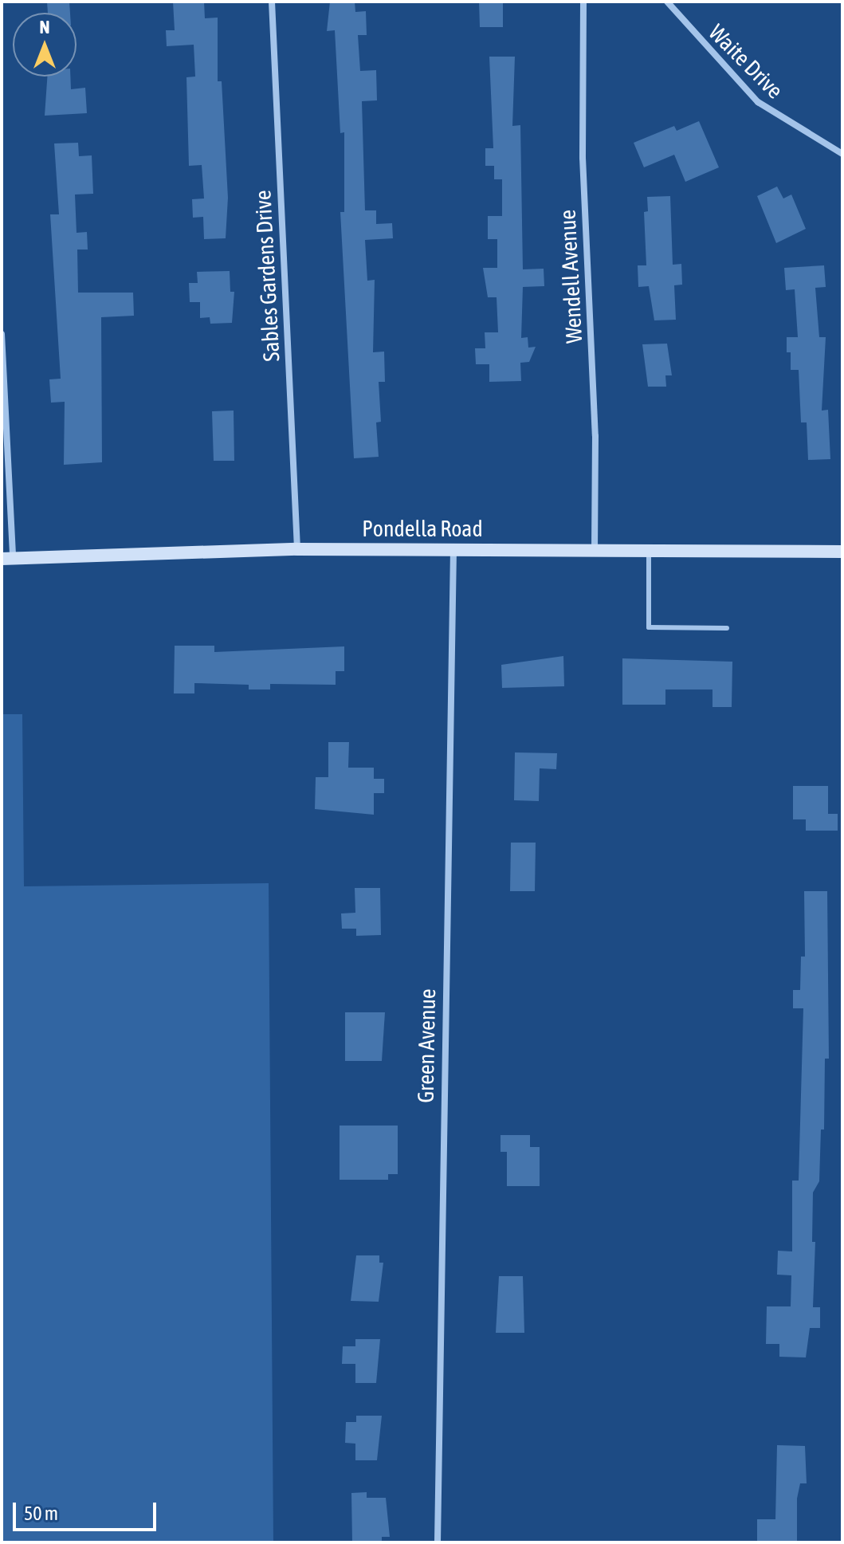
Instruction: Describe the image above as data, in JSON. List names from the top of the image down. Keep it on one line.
{"streets":{"main road":["Pondella Road"],"street":["Waite Drive","Sables Gardens Drive","Wendell Avenue","Green Avenue"]},"crossings":[["Sables Gardens Drive","Pondella Road"],["Wendell Avenue","Pondella Road"],["Pondella Road","Green Avenue"]],"scale_bar":"50 m","north":"top"}
